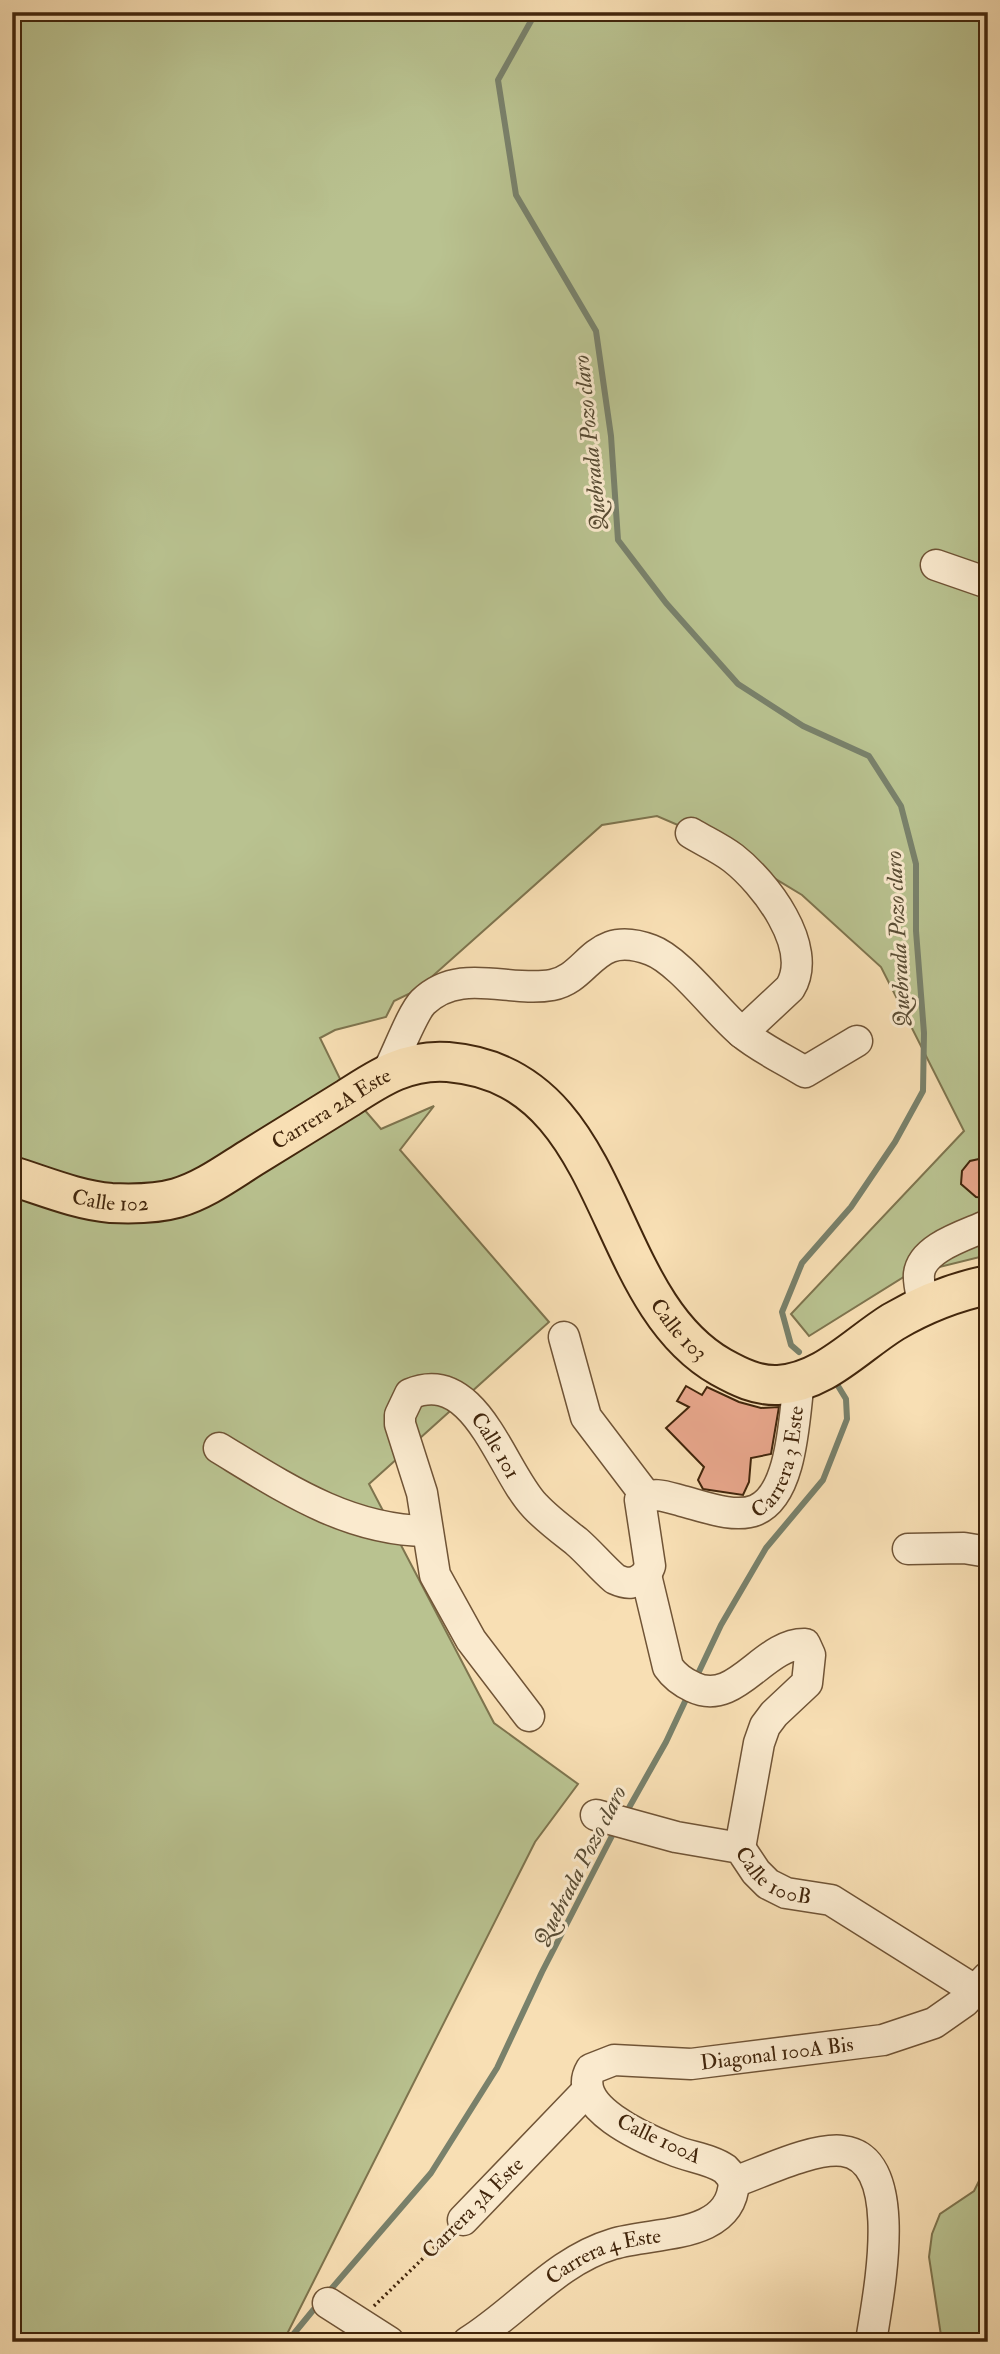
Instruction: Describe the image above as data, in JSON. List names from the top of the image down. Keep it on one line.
{"streets":{"main road":["Carrera 2A Este","Calle 102","Calle 103"],"street":["Calle 101","Carrera 3 Este","Calle 100B","Diagonal 100A Bis","Calle 100A","Carrera 3A Este","Carrera 4 Este"]},"crossings":[["Carrera 2A Este","Calle 102"],["Carrera 2A Este","Calle 103"],["Calle 103","Carrera 3 Este"],["Calle 100B","Diagonal 100A Bis"],["Diagonal 100A Bis","Calle 100A"],["Diagonal 100A Bis","Carrera 3A Este"],["Calle 100A","Carrera 3A Este"],["Calle 100A","Carrera 4 Este"]],"water":["Quebrada Pozo claro"]}
